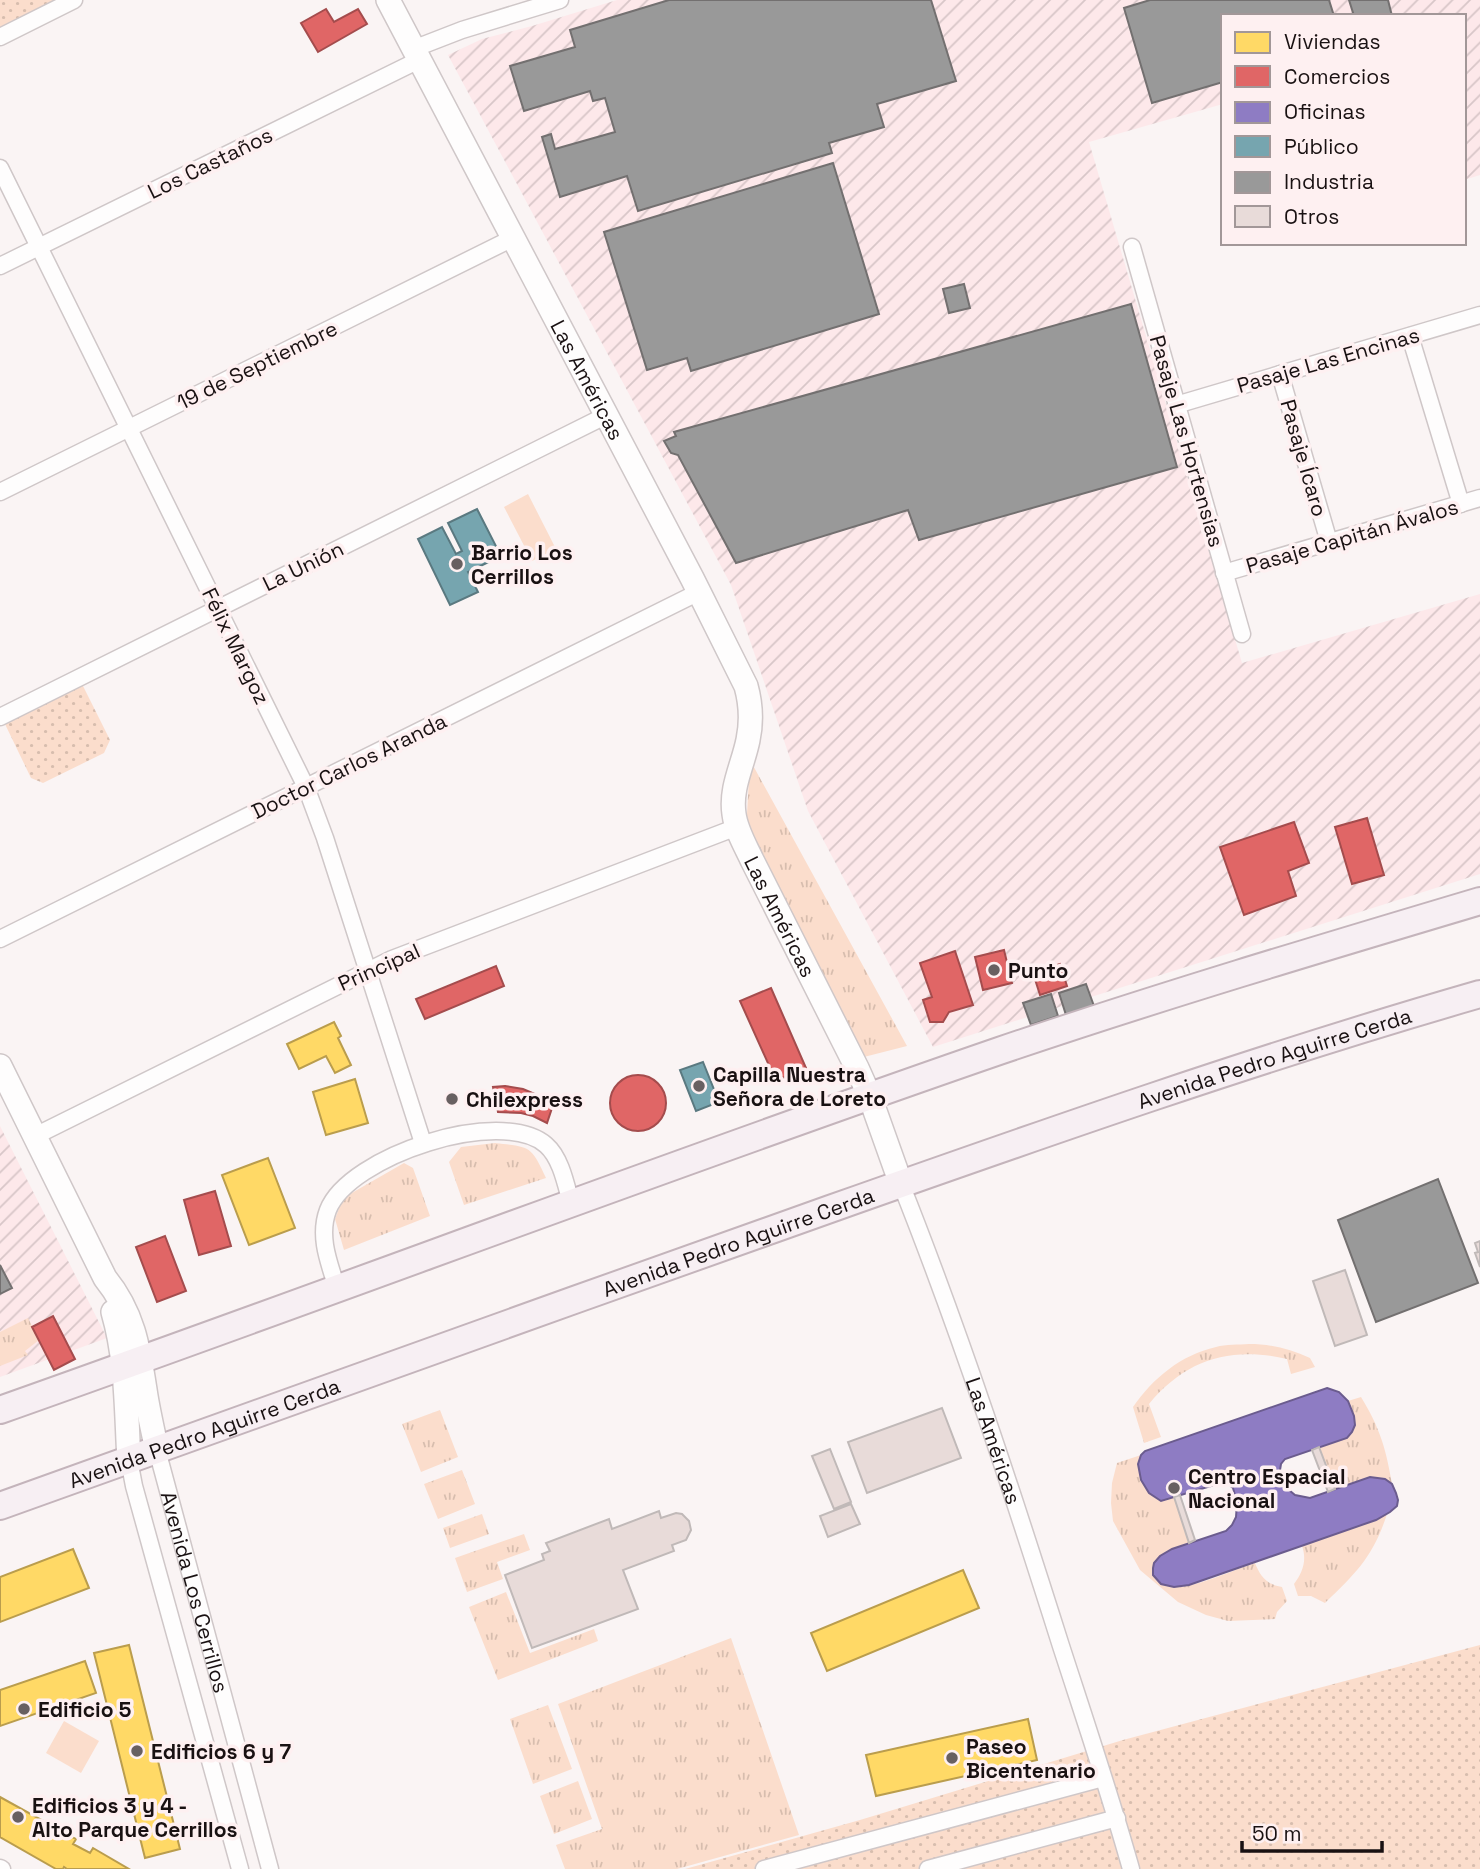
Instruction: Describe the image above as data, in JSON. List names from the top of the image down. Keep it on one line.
{"streets":{"main road":["Avenida Pedro Aguirre Cerda"],"street":["Los Castaños","Pasaje Las Encinas","19 de Septiembre","Las Américas","Pasaje Las Hortensias","Pasaje Ícaro","Pasaje Capitán Ávalos","La Unión","Félix Margoz","Doctor Carlos Aranda","Principal","Avenida Los Cerrillos"]},"crossings":[["Los Castaños","Las Américas"],["Los Castaños","Félix Margoz"],["Pasaje Las Encinas","Pasaje Las Hortensias"],["Pasaje Las Encinas","Pasaje Ícaro"],["19 de Septiembre","Las Américas"],["19 de Septiembre","Félix Margoz"],["Las Américas","La Unión"],["Las Américas","Doctor Carlos Aranda"],["Las Américas","Principal"],["Las Américas","Avenida Pedro Aguirre Cerda"],["Pasaje Las Hortensias","Pasaje Capitán Ávalos"],["Pasaje Ícaro","Pasaje Capitán Ávalos"],["La Unión","Félix Margoz"],["Félix Margoz","Doctor Carlos Aranda"],["Félix Margoz","Principal"],["Principal","Avenida Los Cerrillos"],["Avenida Pedro Aguirre Cerda","Avenida Los Cerrillos"]],"places":["Barrio Los Cerrillos","Punto","Capilla Nuestra Señora de Loreto","Chilexpress","Centro Espacial Nacional","Edificio 5","Edificios 6 y 7","Paseo Bicentenario","Edificios 3 y 4 - Alto Parque Cerrillos"],"legend":["Viviendas","Comercios","Oficinas","Público","Industria","Otros"],"scale_bar":"50 m"}
